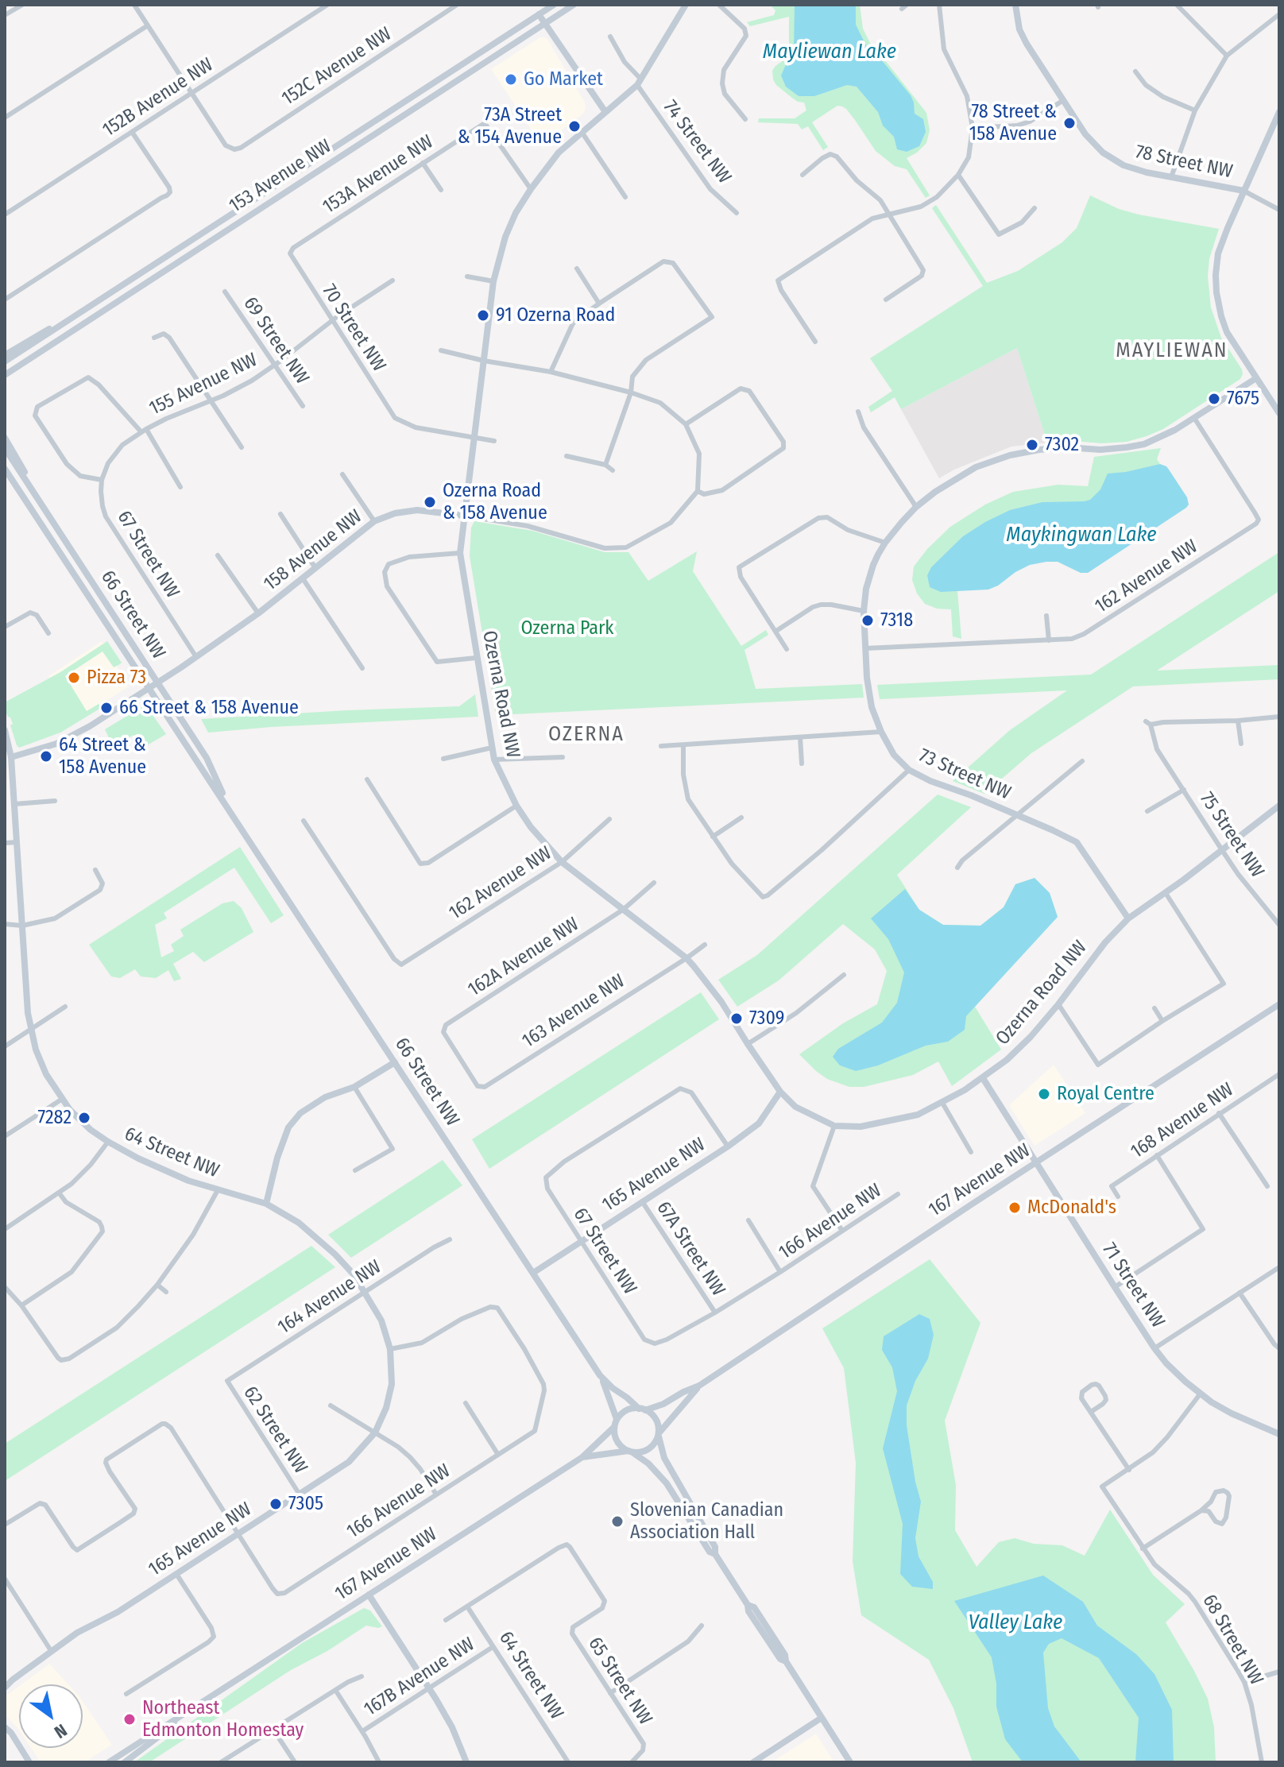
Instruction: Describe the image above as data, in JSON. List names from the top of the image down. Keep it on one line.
{"streets":{"street":["152C Avenue NW","152B Avenue NW","74 Street NW","78 Street NW","153A Avenue NW","153 Avenue NW","70 Street NW","69 Street NW","155 Avenue NW","158 Avenue NW","67 Street NW","162 Avenue NW","66 Street NW","Ozerna Road NW","73 Street NW","75 Street NW","162A Avenue NW","163 Avenue NW","168 Avenue NW","64 Street NW","165 Avenue NW","167 Avenue NW","166 Avenue NW","67A Street NW","71 Street NW","164 Avenue NW","62 Street NW","68 Street NW","167B Avenue NW","65 Street NW"]},"crossings":[["152C Avenue NW","152B Avenue NW"],["74 Street NW","Ozerna Road NW"],["153A Avenue NW","70 Street NW"],["153A Avenue NW","Ozerna Road NW"],["70 Street NW","155 Avenue NW"],["70 Street NW","Ozerna Road NW"],["69 Street NW","155 Avenue NW"],["155 Avenue NW","67 Street NW"],["158 Avenue NW","67 Street NW"],["158 Avenue NW","66 Street NW"],["158 Avenue NW","Ozerna Road NW"],["158 Avenue NW","64 Street NW"],["67 Street NW","165 Avenue NW"],["67 Street NW","166 Avenue NW"],["162 Avenue NW","Ozerna Road NW"],["162 Avenue NW","73 Street NW"],["66 Street NW","165 Avenue NW"],["66 Street NW","167 Avenue NW"],["Ozerna Road NW","73 Street NW"],["Ozerna Road NW","75 Street NW"],["Ozerna Road NW","162A Avenue NW"],["Ozerna Road NW","163 Avenue NW"],["Ozerna Road NW","165 Avenue NW"],["Ozerna Road NW","71 Street NW"],["162A Avenue NW","163 Avenue NW"],["64 Street NW","165 Avenue NW"],["64 Street NW","166 Avenue NW"],["64 Street NW","164 Avenue NW"],["64 Street NW","167B Avenue NW"],["64 Street NW","65 Street NW"],["165 Avenue NW","166 Avenue NW"],["165 Avenue NW","67A Street NW"],["165 Avenue NW","62 Street NW"],["167 Avenue NW","71 Street NW"],["166 Avenue NW","67A Street NW"],["164 Avenue NW","62 Street NW"]],"districts":["MAYLIEWAN","OZERNA"],"water":["Mayliewan Lake","Maykingwan Lake","Valley Lake"],"parks":["Ozerna Park"],"places":["Go Market","78 Street & 158 Avenue","73A Street & 154 Avenue","91 Ozerna Road","7675","7302","Ozerna Road & 158 Avenue","7318","Pizza 73","66 Street & 158 Avenue","64 Street & 158 Avenue","7309","Royal Centre","7282","McDonald's","7305","Slovenian Canadian Association Hall","Northeast Edmonton Homestay"],"north":"bottom right"}
